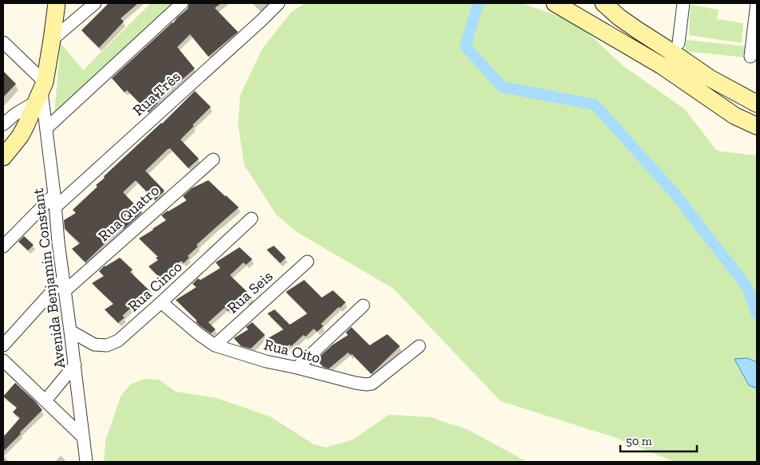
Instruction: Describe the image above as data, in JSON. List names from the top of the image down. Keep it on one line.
{"streets":{"street":["Rua Três","Rua Quatro","Avenida Benjamin Constant","Rua Cinco","Rua Seis","Rua Oito"]},"crossings":[["Rua Três","Avenida Benjamin Constant"],["Rua Quatro","Avenida Benjamin Constant"],["Avenida Benjamin Constant","Rua Cinco"],["Rua Cinco","Rua Oito"],["Rua Seis","Rua Oito"]],"scale_bar":"50 m"}
